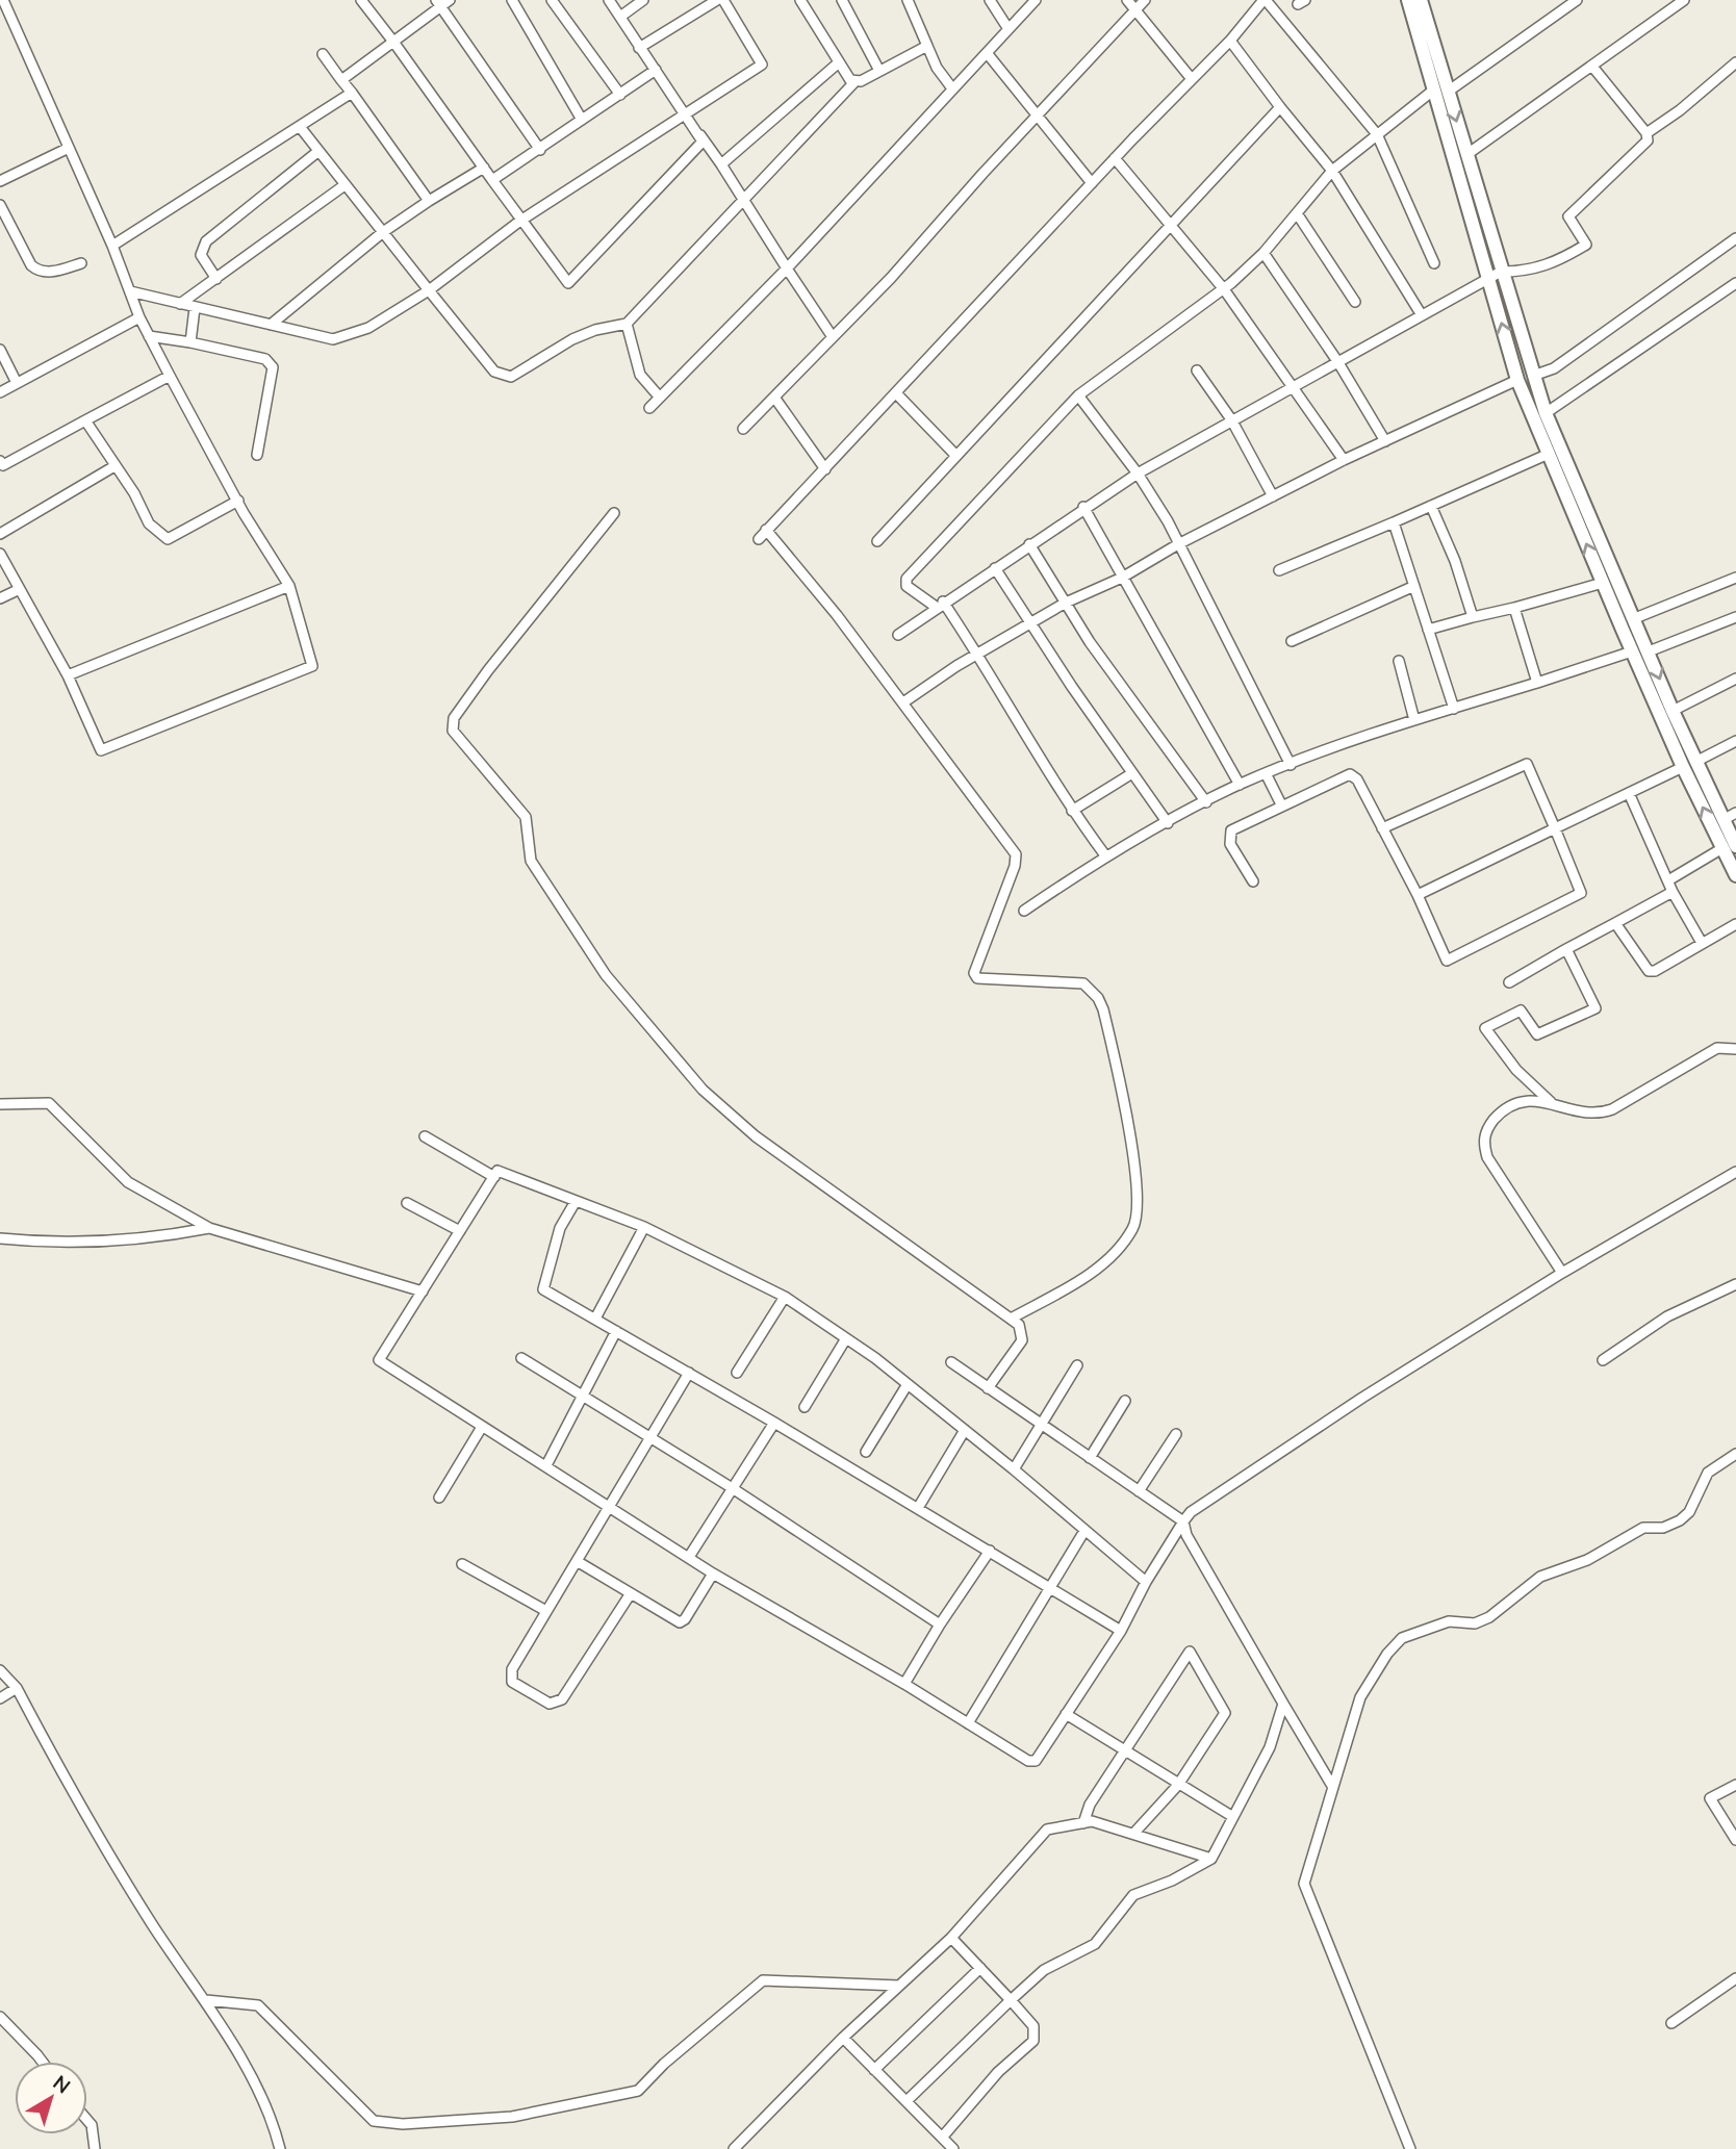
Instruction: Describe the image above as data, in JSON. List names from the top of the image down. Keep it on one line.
{"north":"top right"}
